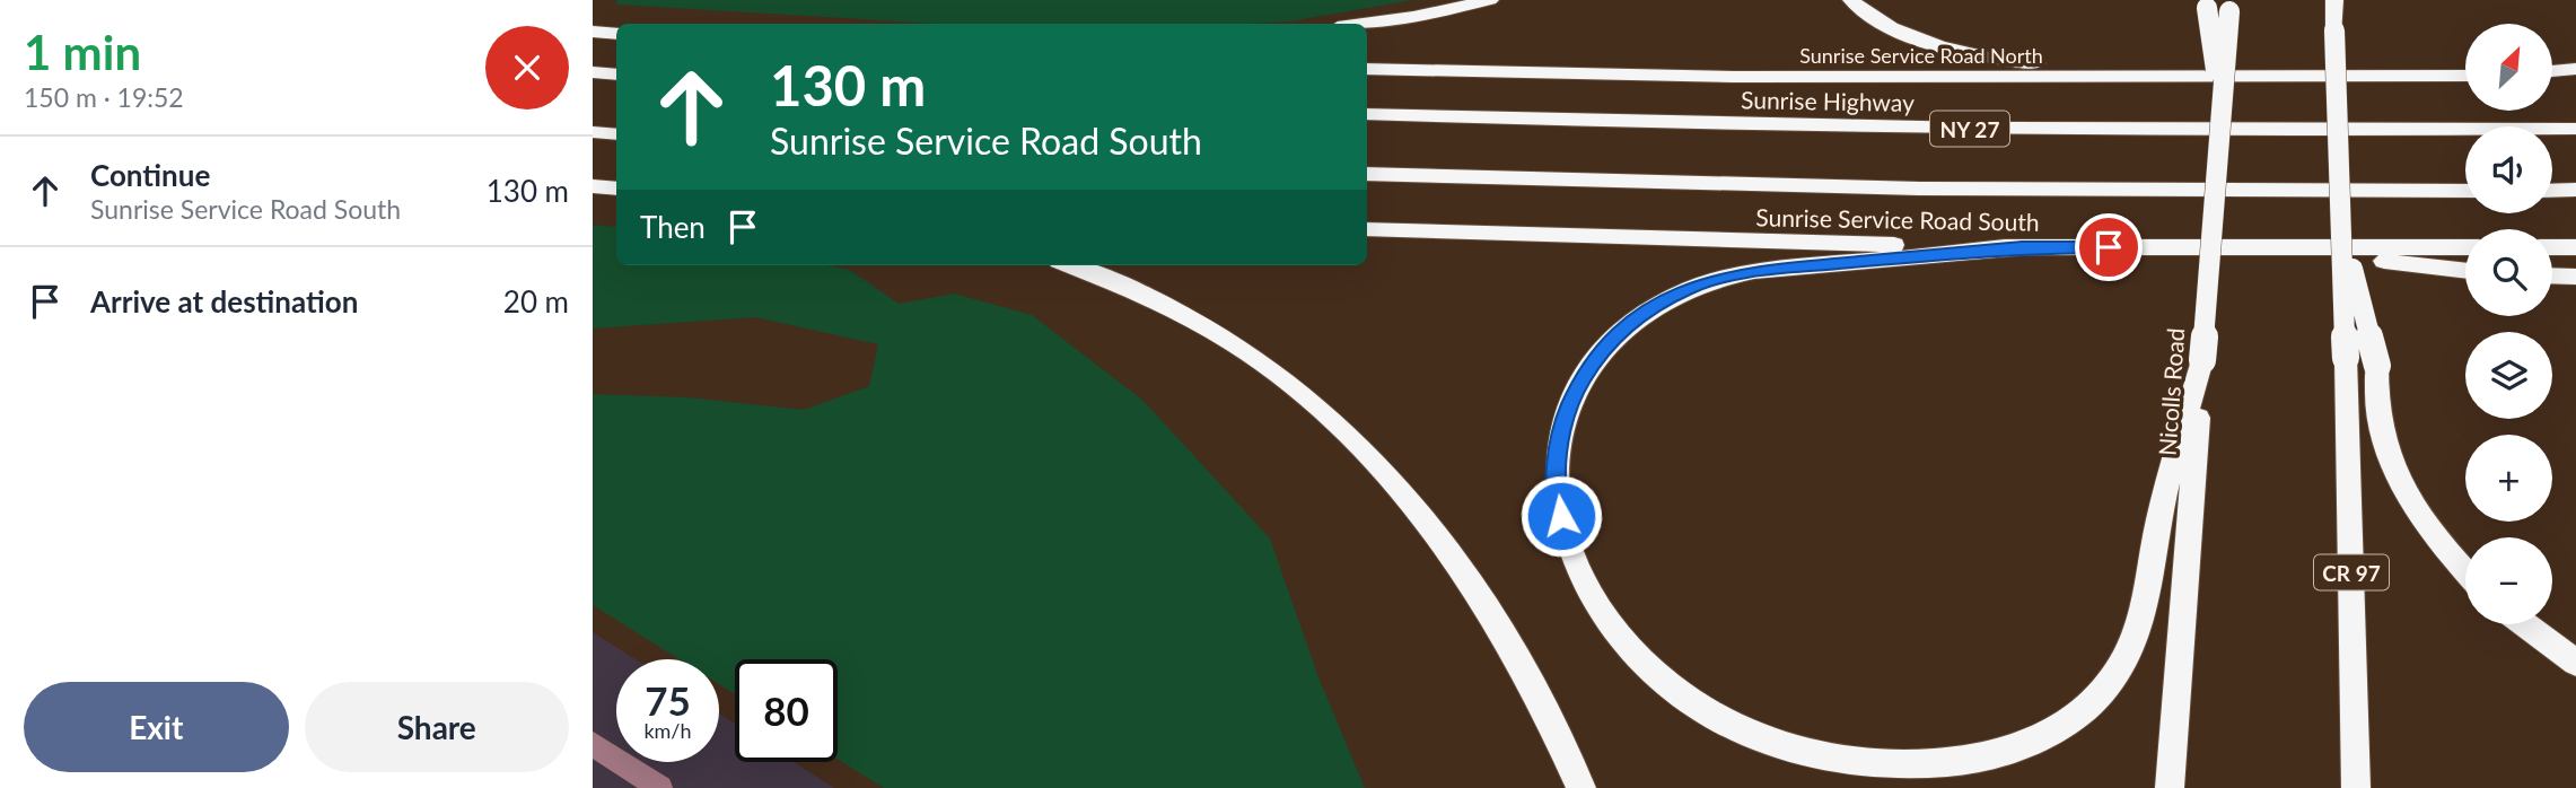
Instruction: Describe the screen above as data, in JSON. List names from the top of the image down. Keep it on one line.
{"streets":{"highway":["Sunrise Service Road North","Sunrise Highway","NY 27","Sunrise Service Road South","Nicolls Road","CR 97"]},"north":"top right","page":{"heading":["1 min","150 m · 19:52"],"map_buttons":["+","−"],"turn":["130 m","Sunrise Service Road South"],"list":[{"name":"Continue","note":"Sunrise Service Road South","value":"130 m"},{"name":"Arrive at destination","value":"20 m"}],"then":"Then","speed":"75 km/h","limit":"80","buttons":["Exit","Share"]}}
